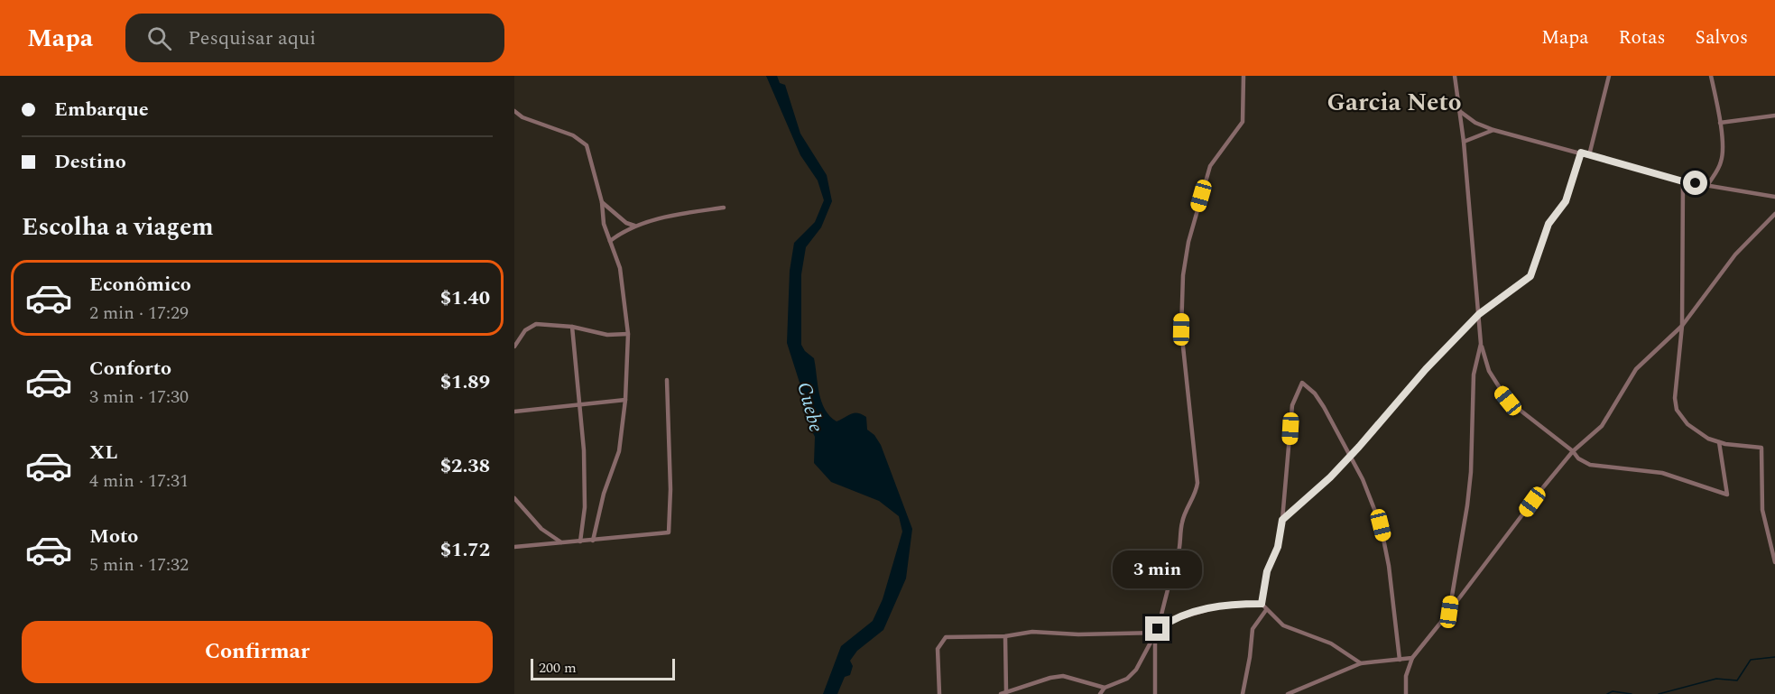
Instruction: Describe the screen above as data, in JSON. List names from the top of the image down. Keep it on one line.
{"districts":["Garcia Neto"],"water":["Cuebe"],"scale_bar":"200 m","page":{"header":"Mapa","search":"Pesquisar aqui","nav":["Mapa","Rotas","Salvos"],"banner":["Embarque","Destino"],"heading":"Escolha a viagem","list":[{"name":"Econômico","note":"2 min · 17:29","value":"$1.40"},{"name":"Conforto","note":"3 min · 17:30","value":"$1.89"},{"name":"XL","note":"4 min · 17:31","value":"$2.38"},{"name":"Moto","note":"5 min · 17:32","value":"$1.72"}],"bubble":"3 min","buttons":"Confirmar","scale":"200 m"}}
